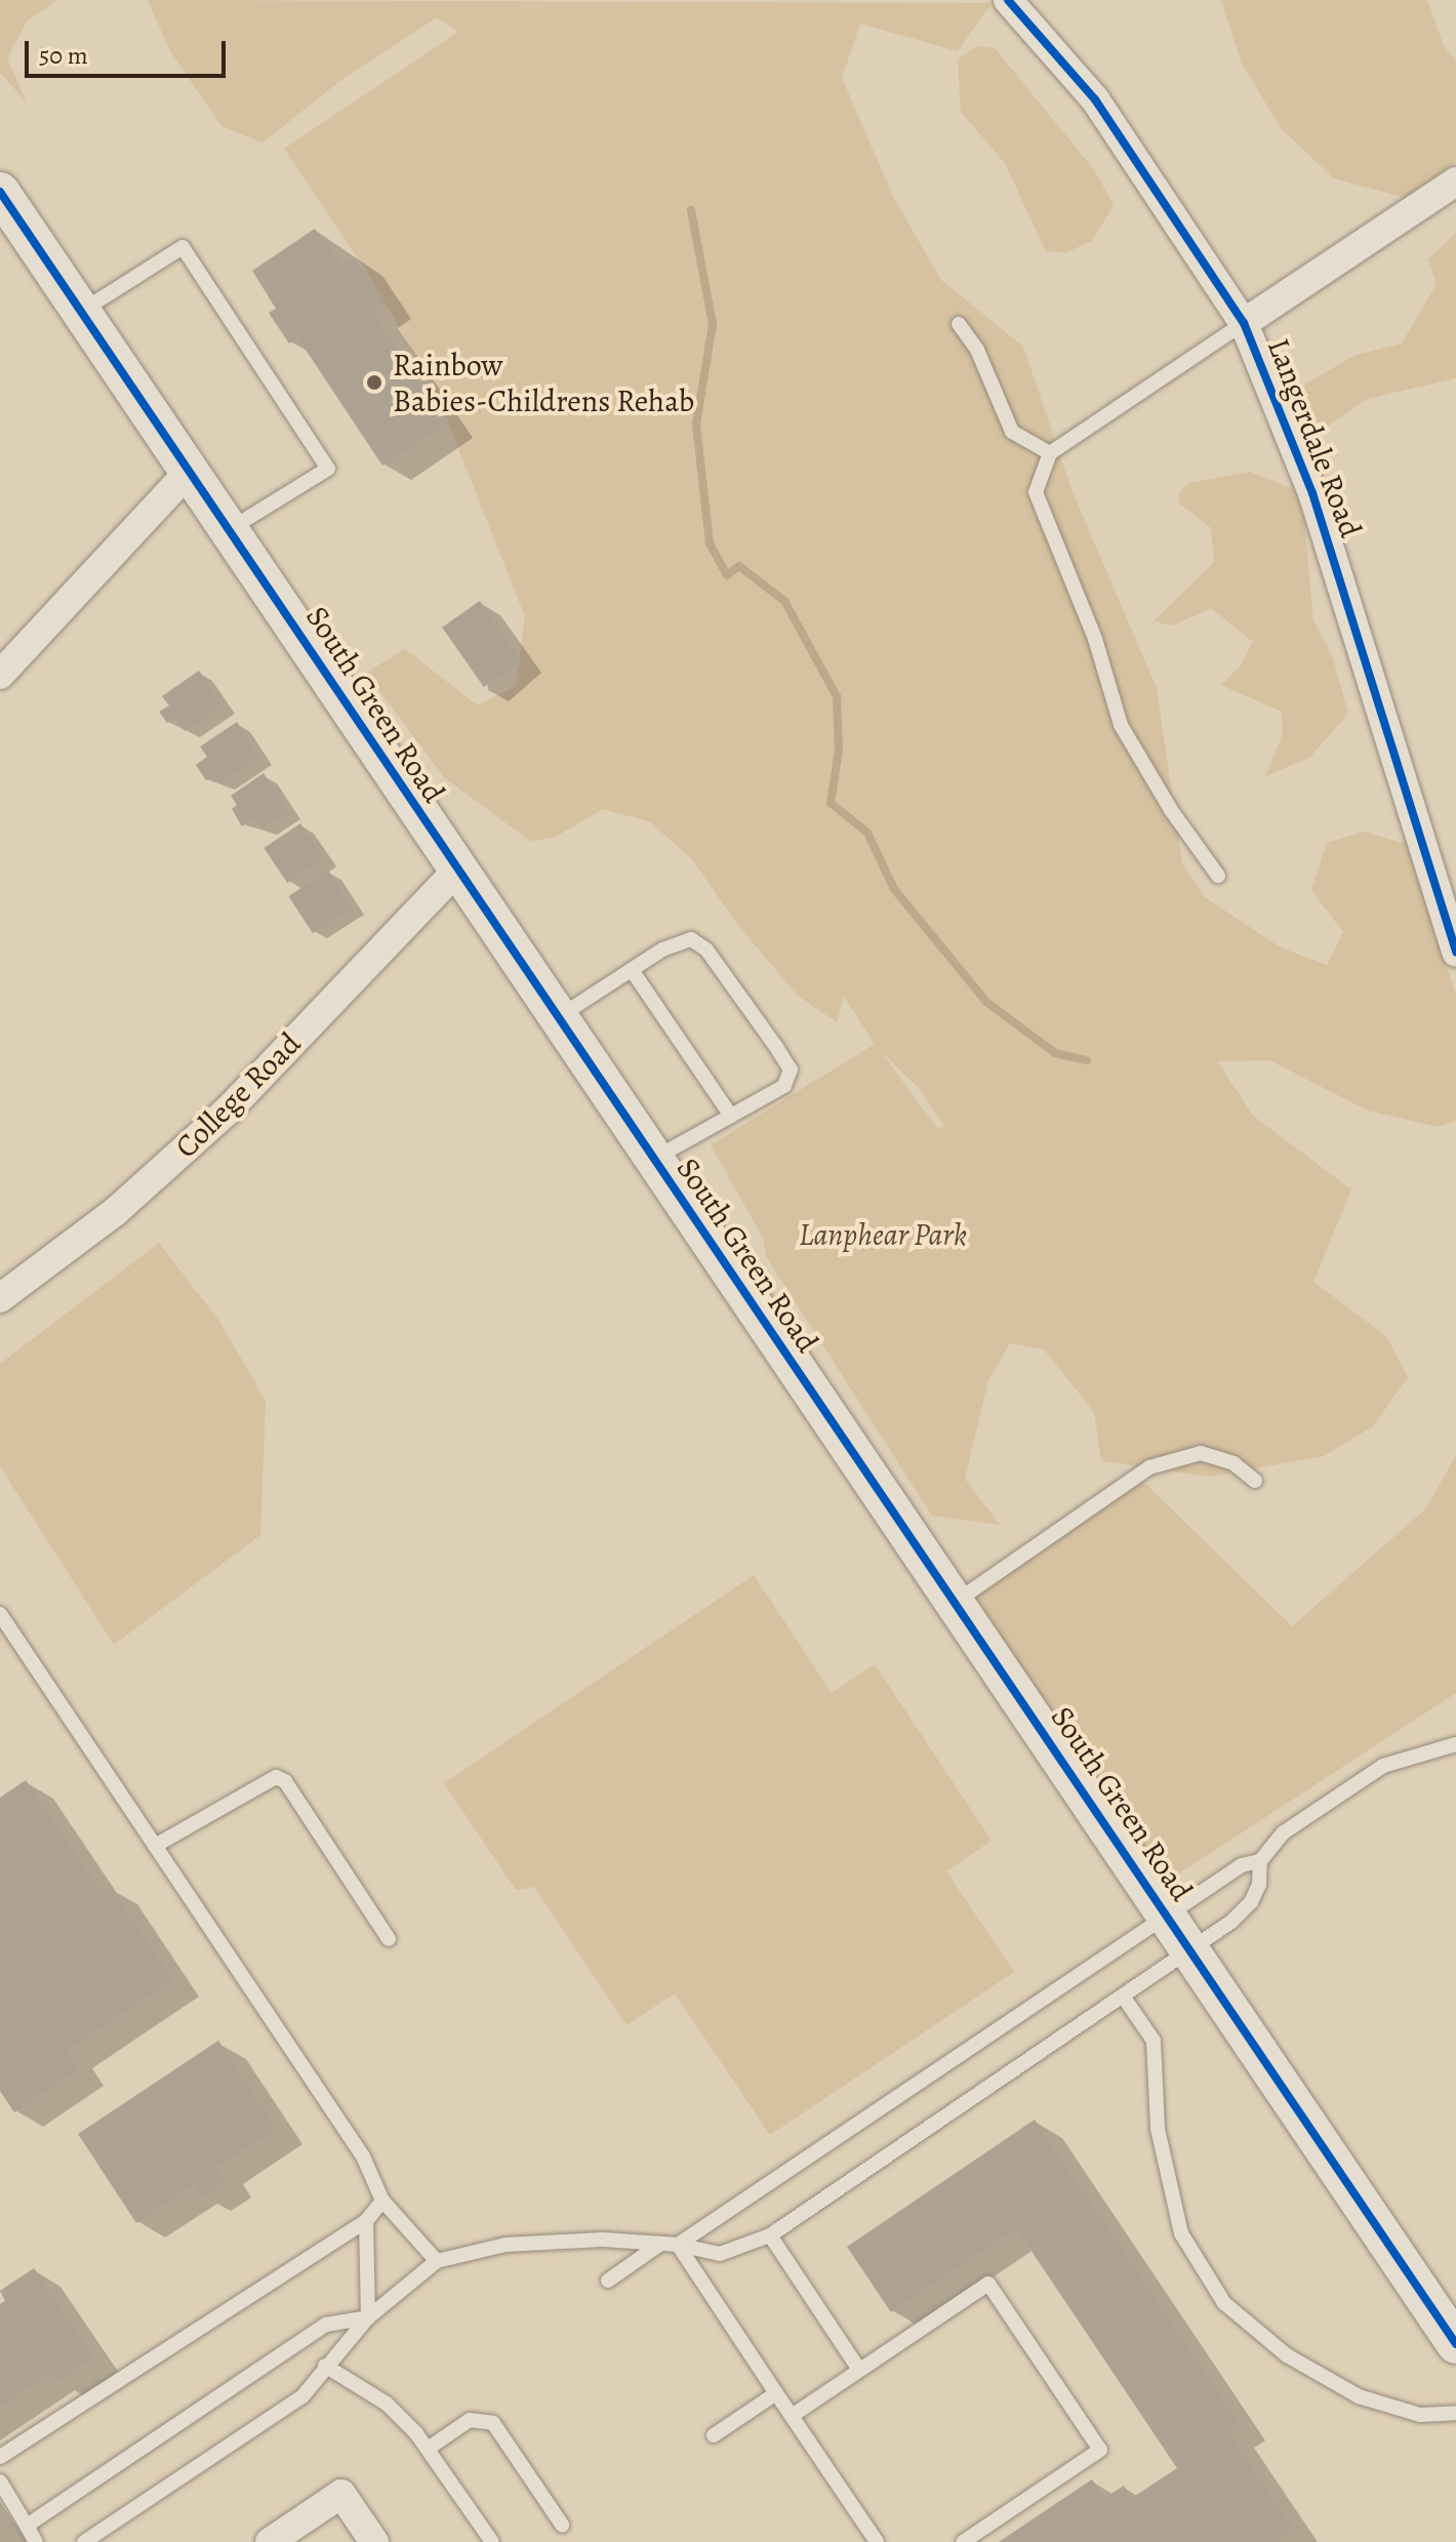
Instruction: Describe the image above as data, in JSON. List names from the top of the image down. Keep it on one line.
{"streets":{"main road":["South Green Road"],"street":["Langerdale Road","College Road"]},"crossings":[["South Green Road","College Road"]],"parks":["Lanphear Park"],"places":["Rainbow Babies-Childrens Rehab"],"scale_bar":"50 m"}
